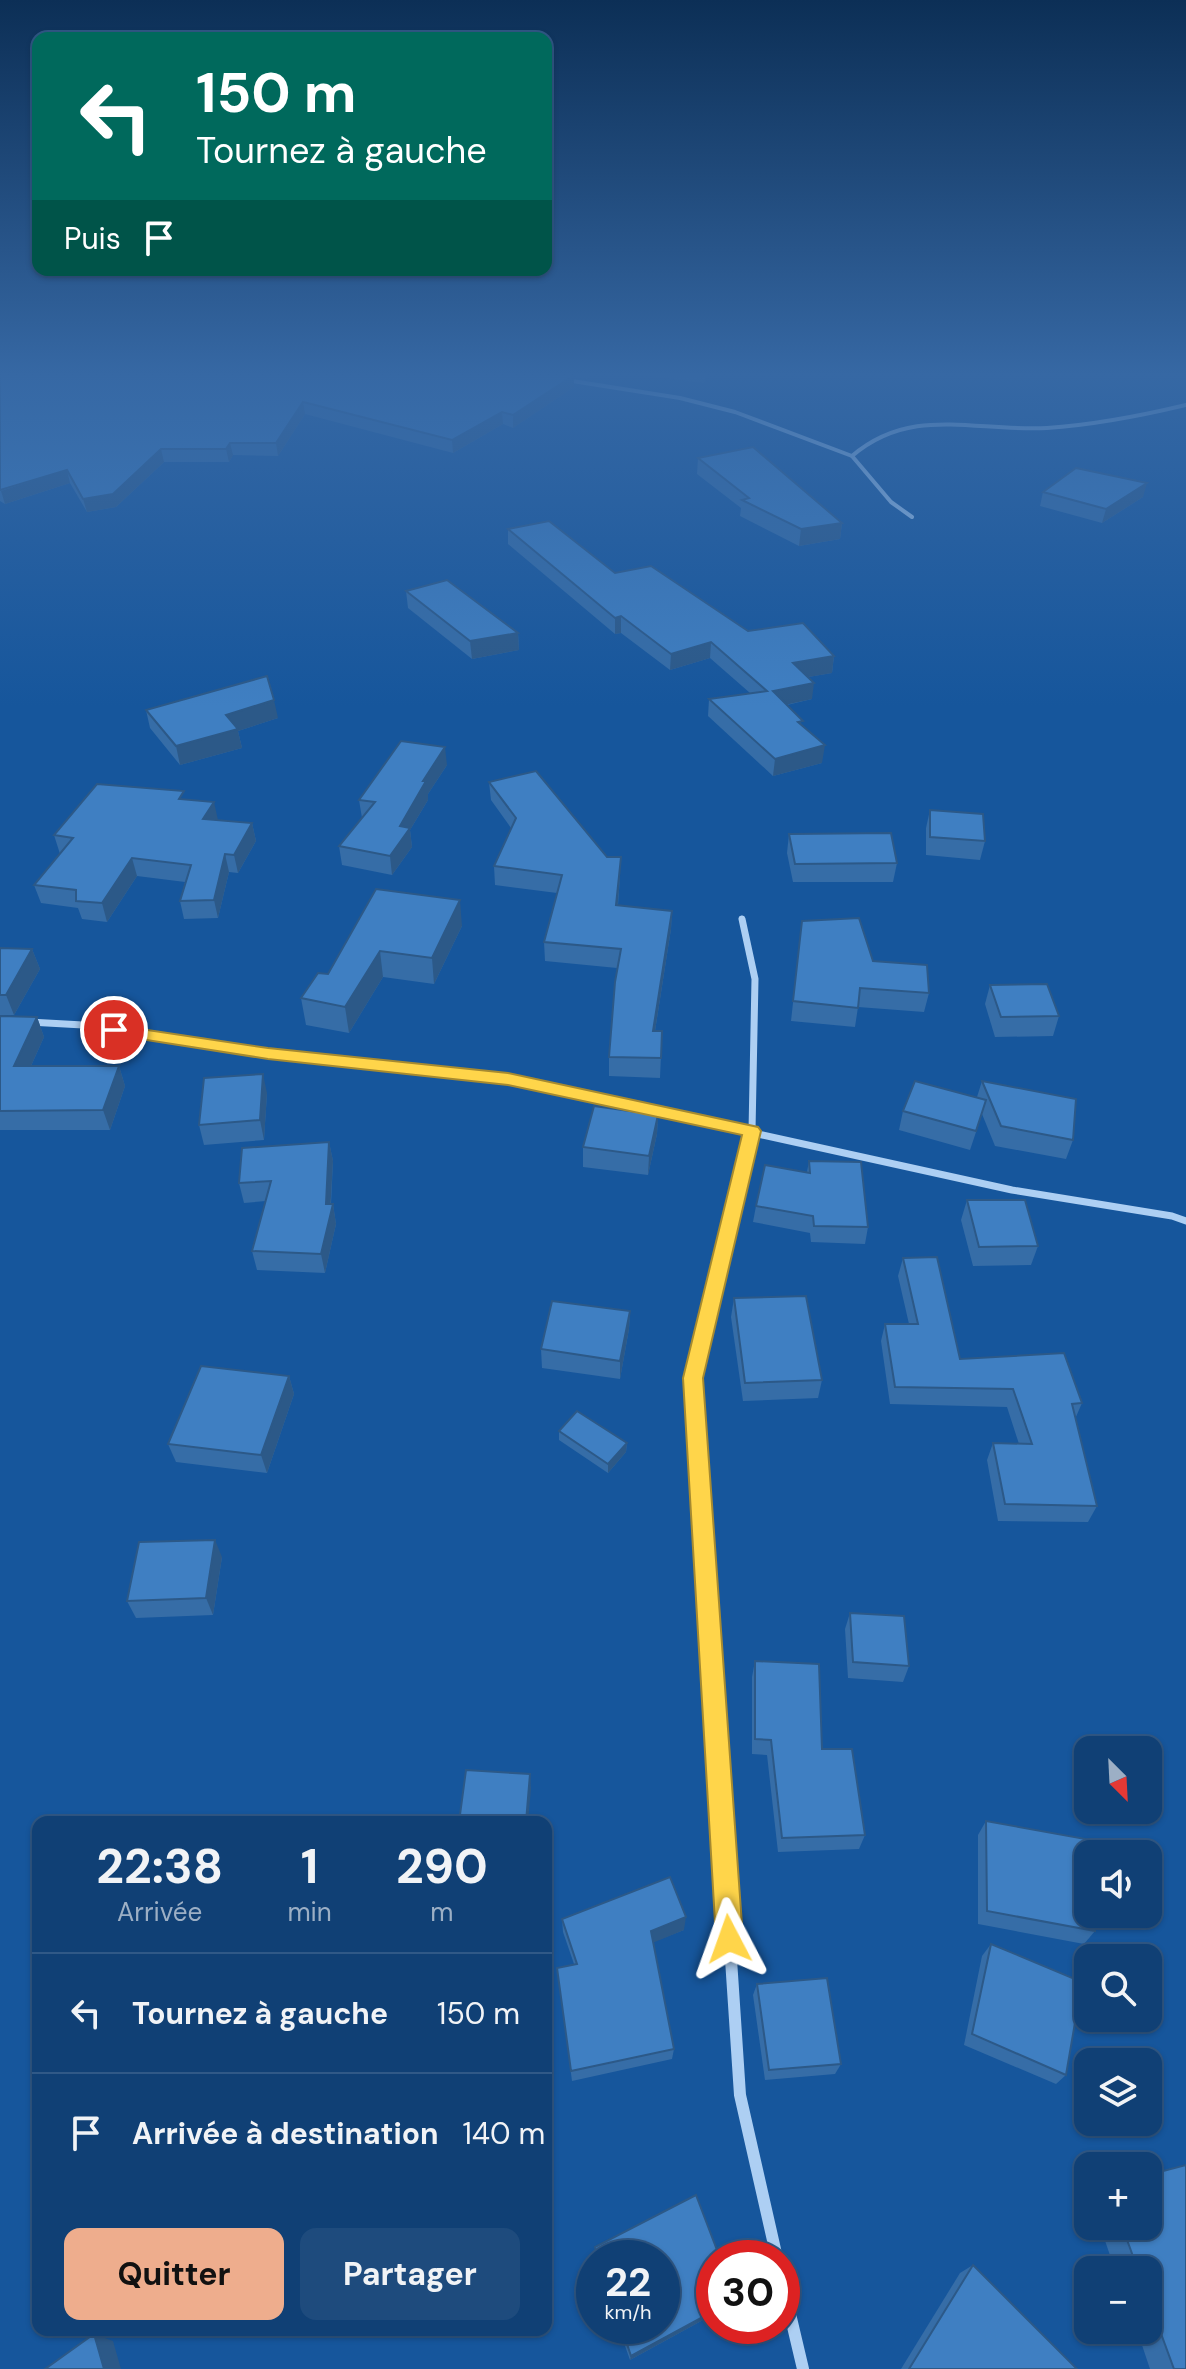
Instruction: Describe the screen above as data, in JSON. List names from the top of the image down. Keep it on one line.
{"north":"bottom right","page":{"turn":["150 m","Tournez à gauche"],"then":"Puis","map_buttons":["+","−"],"eta":["22:38","Arrivée","1","min","290","m"],"list":[{"name":"Tournez à gauche","value":"150 m"},{"name":"Arrivée à destination","value":"140 m"}],"buttons":["Quitter","Partager"],"speed":"22 km/h","limit":"30"}}
